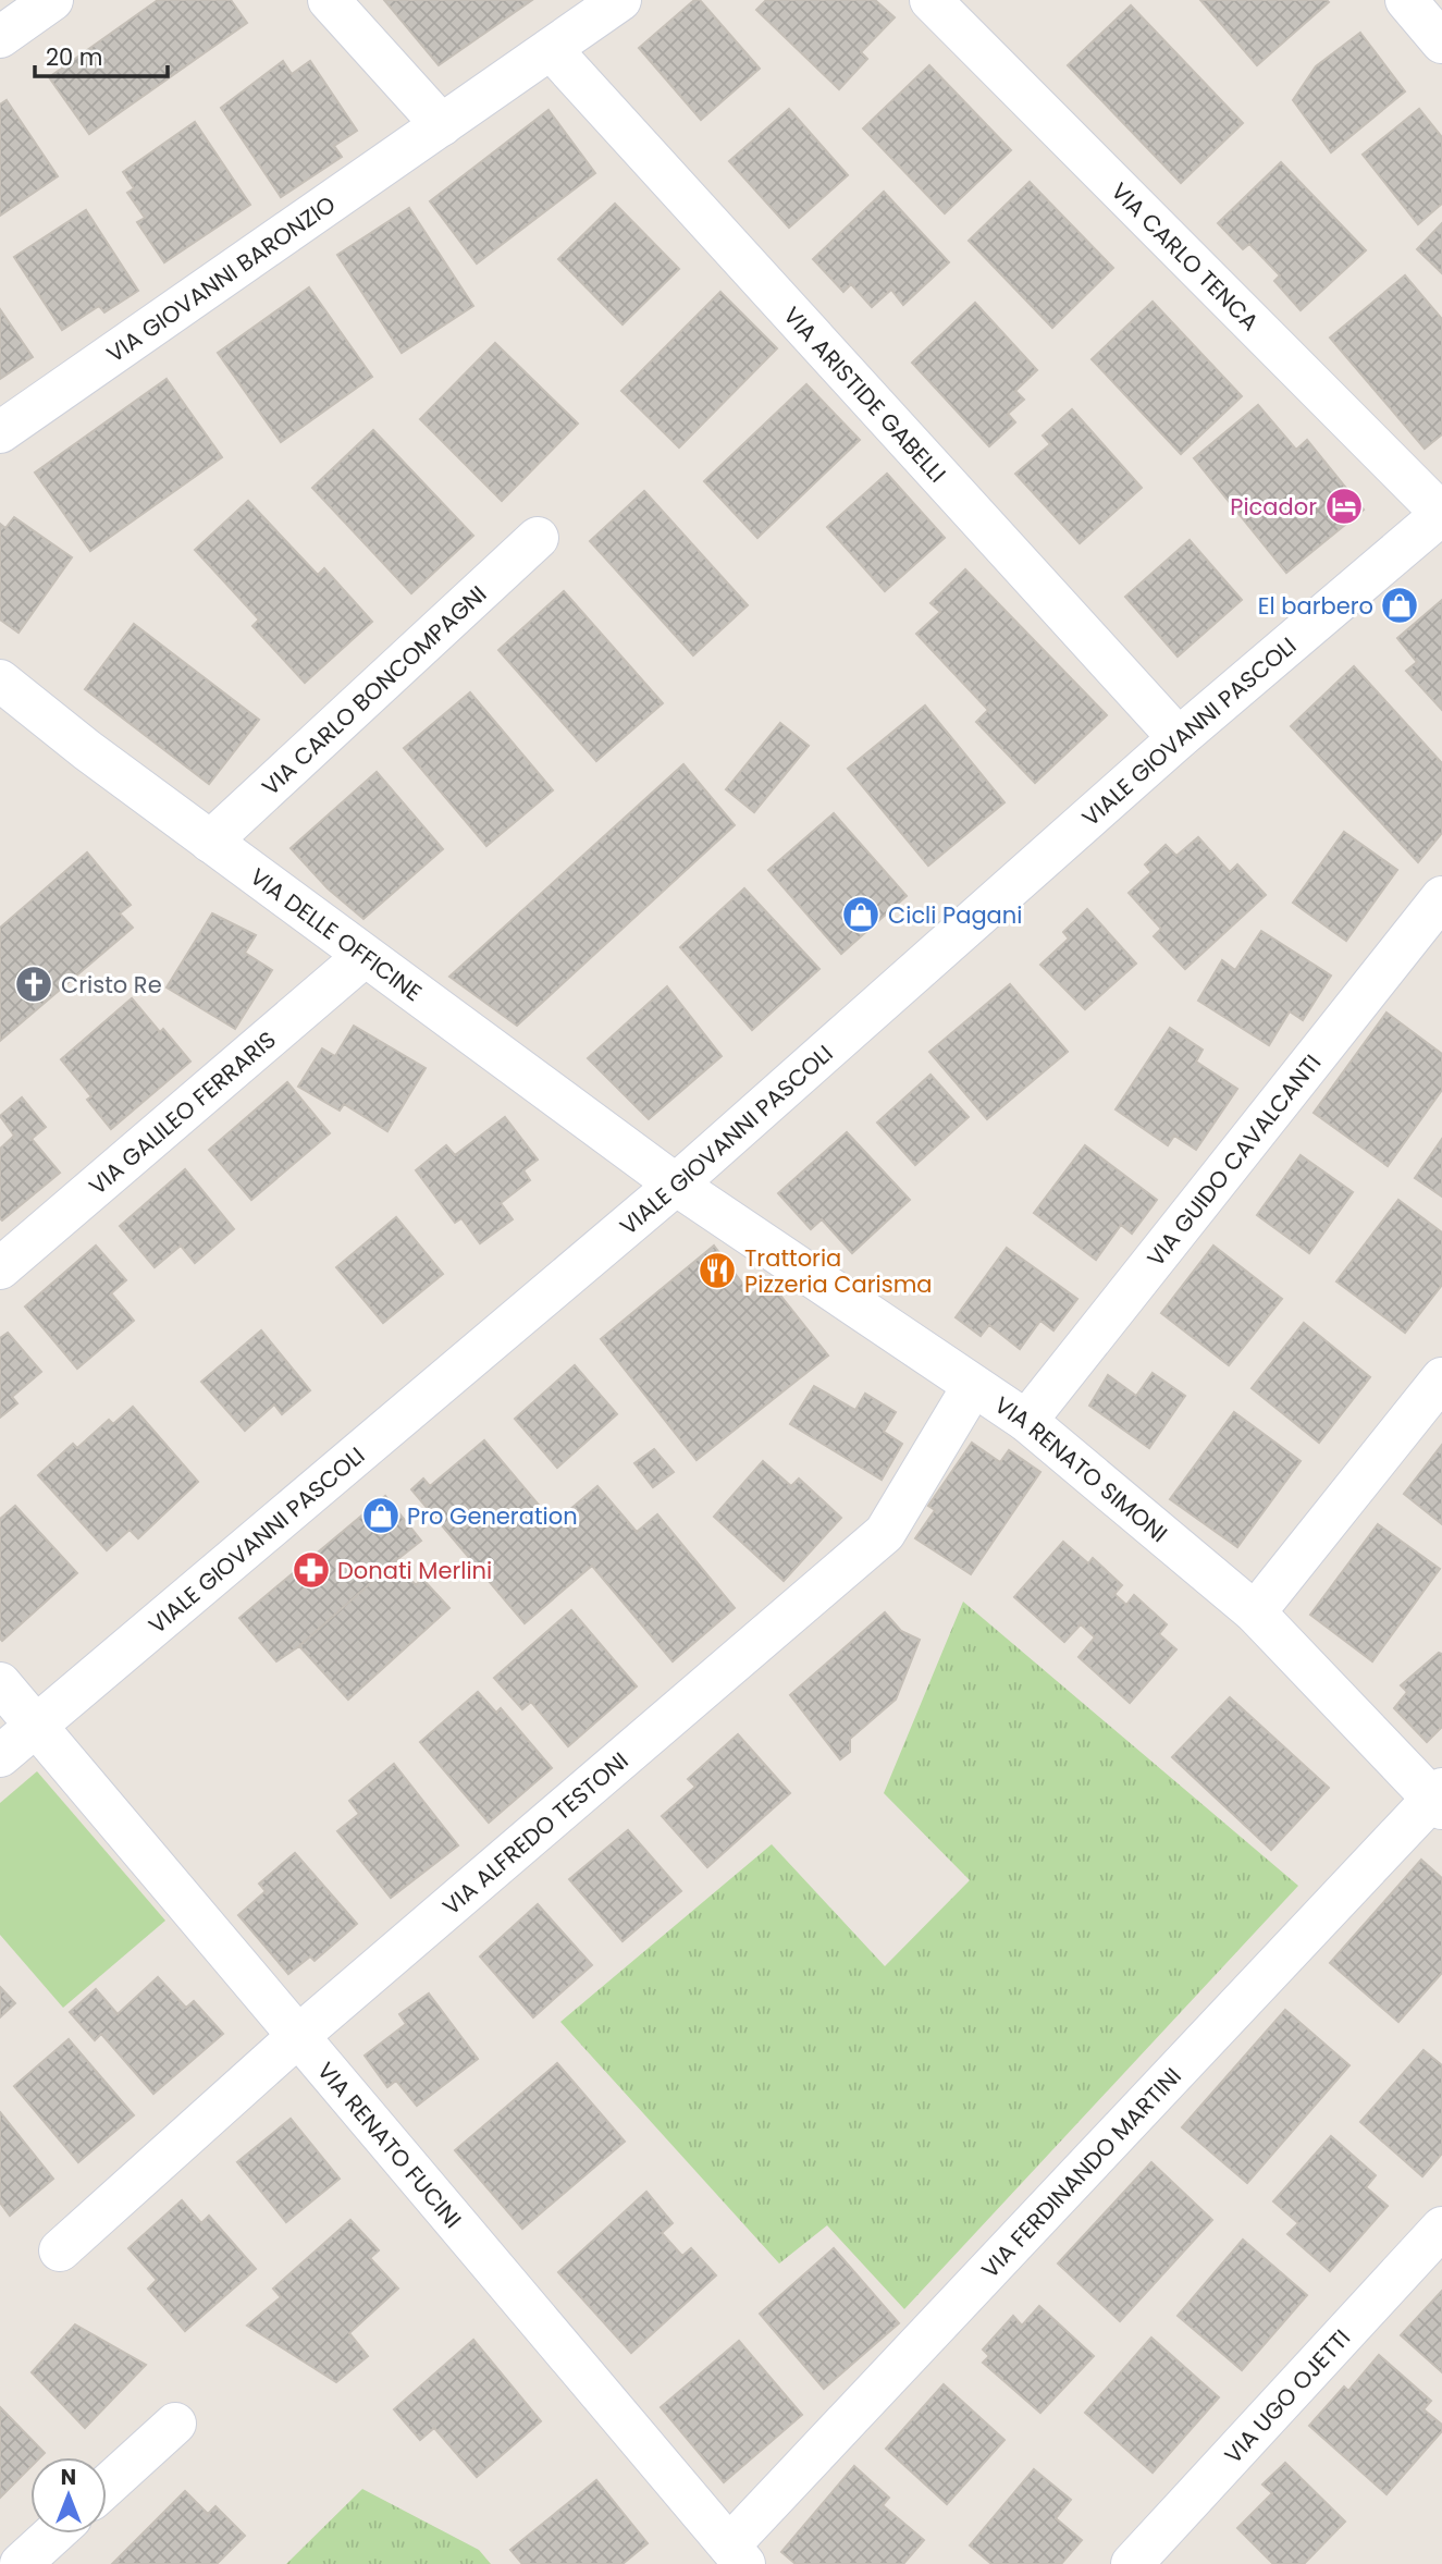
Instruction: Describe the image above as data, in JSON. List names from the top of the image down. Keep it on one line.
{"streets":{"street":["VIA CARLO TENCA","VIA GIOVANNI BARONZIO","VIA ARISTIDE GABELLI","VIA CARLO BONCOMPAGNI","VIALE GIOVANNI PASCOLI","VIA DELLE OFFICINE","VIA GALILEO FERRARIS","VIA GUIDO CAVALCANTI","VIA RENATO SIMONI","VIA ALFREDO TESTONI","VIA RENATO FUCINI","VIA FERDINANDO MARTINI","VIA UGO OJETTI"]},"crossings":[["VIA CARLO TENCA","VIALE GIOVANNI PASCOLI"],["VIA GIOVANNI BARONZIO","VIA ARISTIDE GABELLI"],["VIA ARISTIDE GABELLI","VIALE GIOVANNI PASCOLI"],["VIA CARLO BONCOMPAGNI","VIA DELLE OFFICINE"],["VIALE GIOVANNI PASCOLI","VIA DELLE OFFICINE"],["VIALE GIOVANNI PASCOLI","VIA RENATO SIMONI"],["VIALE GIOVANNI PASCOLI","VIA RENATO FUCINI"],["VIA DELLE OFFICINE","VIA GALILEO FERRARIS"],["VIA DELLE OFFICINE","VIA RENATO SIMONI"],["VIA GUIDO CAVALCANTI","VIA RENATO SIMONI"],["VIA RENATO SIMONI","VIA ALFREDO TESTONI"],["VIA RENATO SIMONI","VIA FERDINANDO MARTINI"],["VIA ALFREDO TESTONI","VIA RENATO FUCINI"],["VIA RENATO FUCINI","VIA FERDINANDO MARTINI"]],"places":{"hotel":["Picador"],"shop":["El barbero","Cicli Pagani","Pro Generation"],"church":["Cristo Re"],"restaurant":["Trattoria Pizzeria Carisma"],"pharmacy":["Donati Merlini"]},"scale_bar":"20 m","north":"top"}
